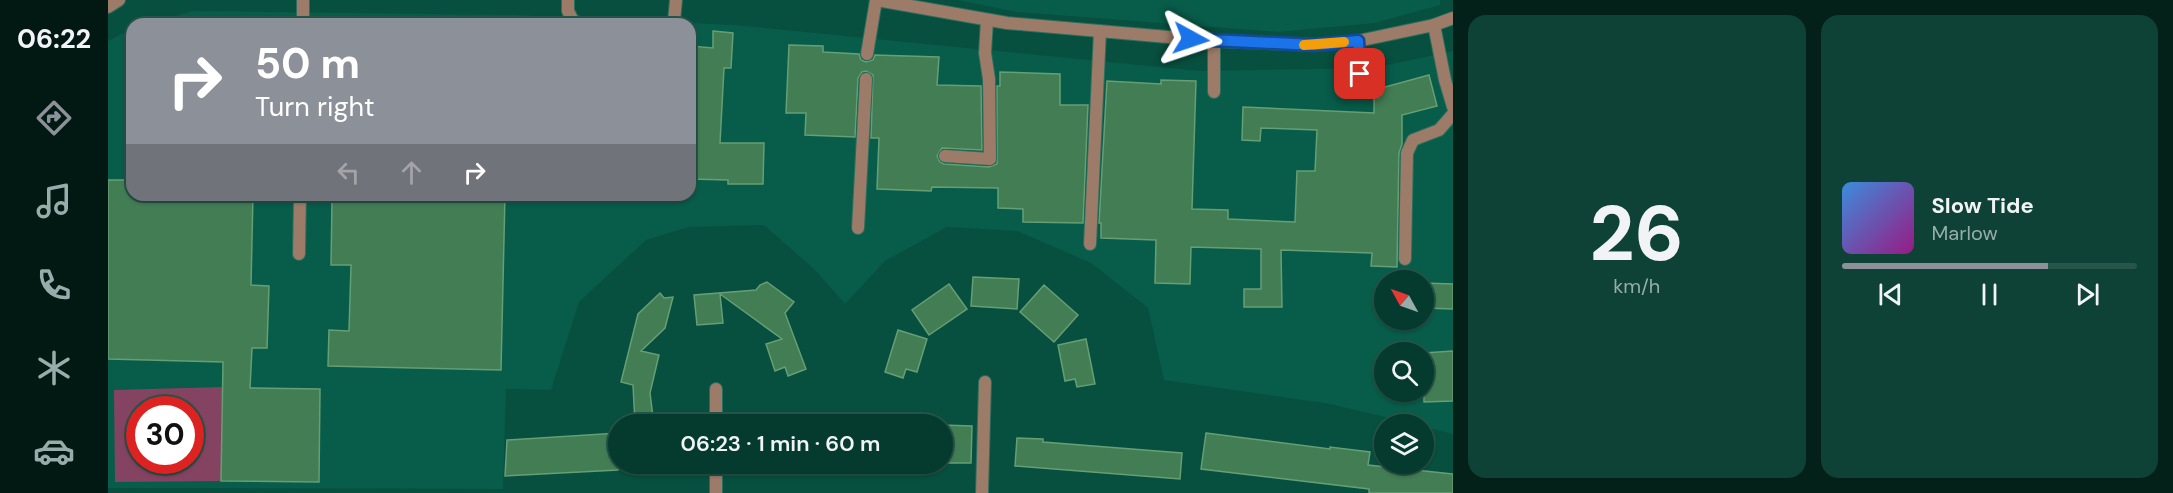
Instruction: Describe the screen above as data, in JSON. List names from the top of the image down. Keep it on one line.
{"north":"top left","page":{"tabs":"06:22","tile":["26","km/h"],"turn":["50 m","Turn right"],"song":["Slow Tide","Marlow"],"limit":"30","trip":"06:23 · 1 min · 60 m"}}
